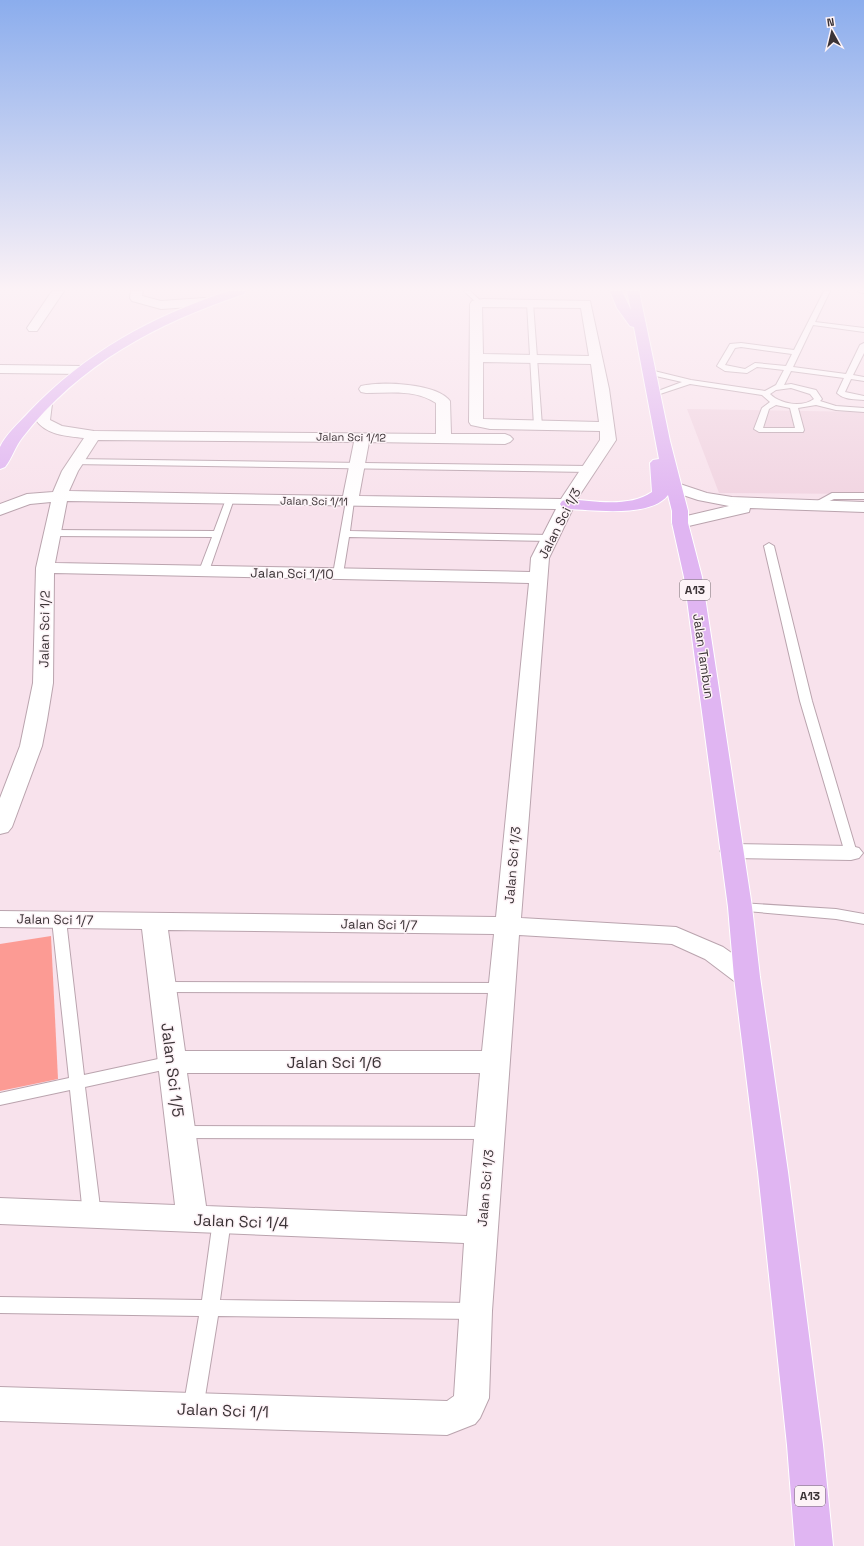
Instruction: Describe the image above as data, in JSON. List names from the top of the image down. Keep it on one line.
{"streets":{"main road":["A13","Jalan Tambun"],"street":["Jalan Sci 1/12","Jalan Sci 1/11","Jalan Sci 1/3","Jalan Sci 1/10","Jalan Sci 1/2","Jalan Sci 1/7","Jalan Sci 1/6","Jalan Sci 1/5","Jalan Sci 1/4","Jalan Sci 1/1"]},"crossings":[["Jalan Sci 1/12","Jalan Sci 1/3"],["Jalan Sci 1/12","Jalan Sci 1/2"],["Jalan Sci 1/11","Jalan Sci 1/3"],["Jalan Sci 1/11","Jalan Sci 1/2"],["Jalan Sci 1/3","Jalan Sci 1/10"],["Jalan Sci 1/3","Jalan Sci 1/7"],["Jalan Sci 1/3","Jalan Sci 1/6"],["Jalan Sci 1/3","Jalan Sci 1/4"],["Jalan Sci 1/3","Jalan Sci 1/1"],["Jalan Sci 1/10","Jalan Sci 1/2"],["Jalan Tambun","Jalan Sci 1/7"],["Jalan Sci 1/7","Jalan Sci 1/5"],["Jalan Sci 1/6","Jalan Sci 1/5"],["Jalan Sci 1/5","Jalan Sci 1/4"]],"north":"top"}
